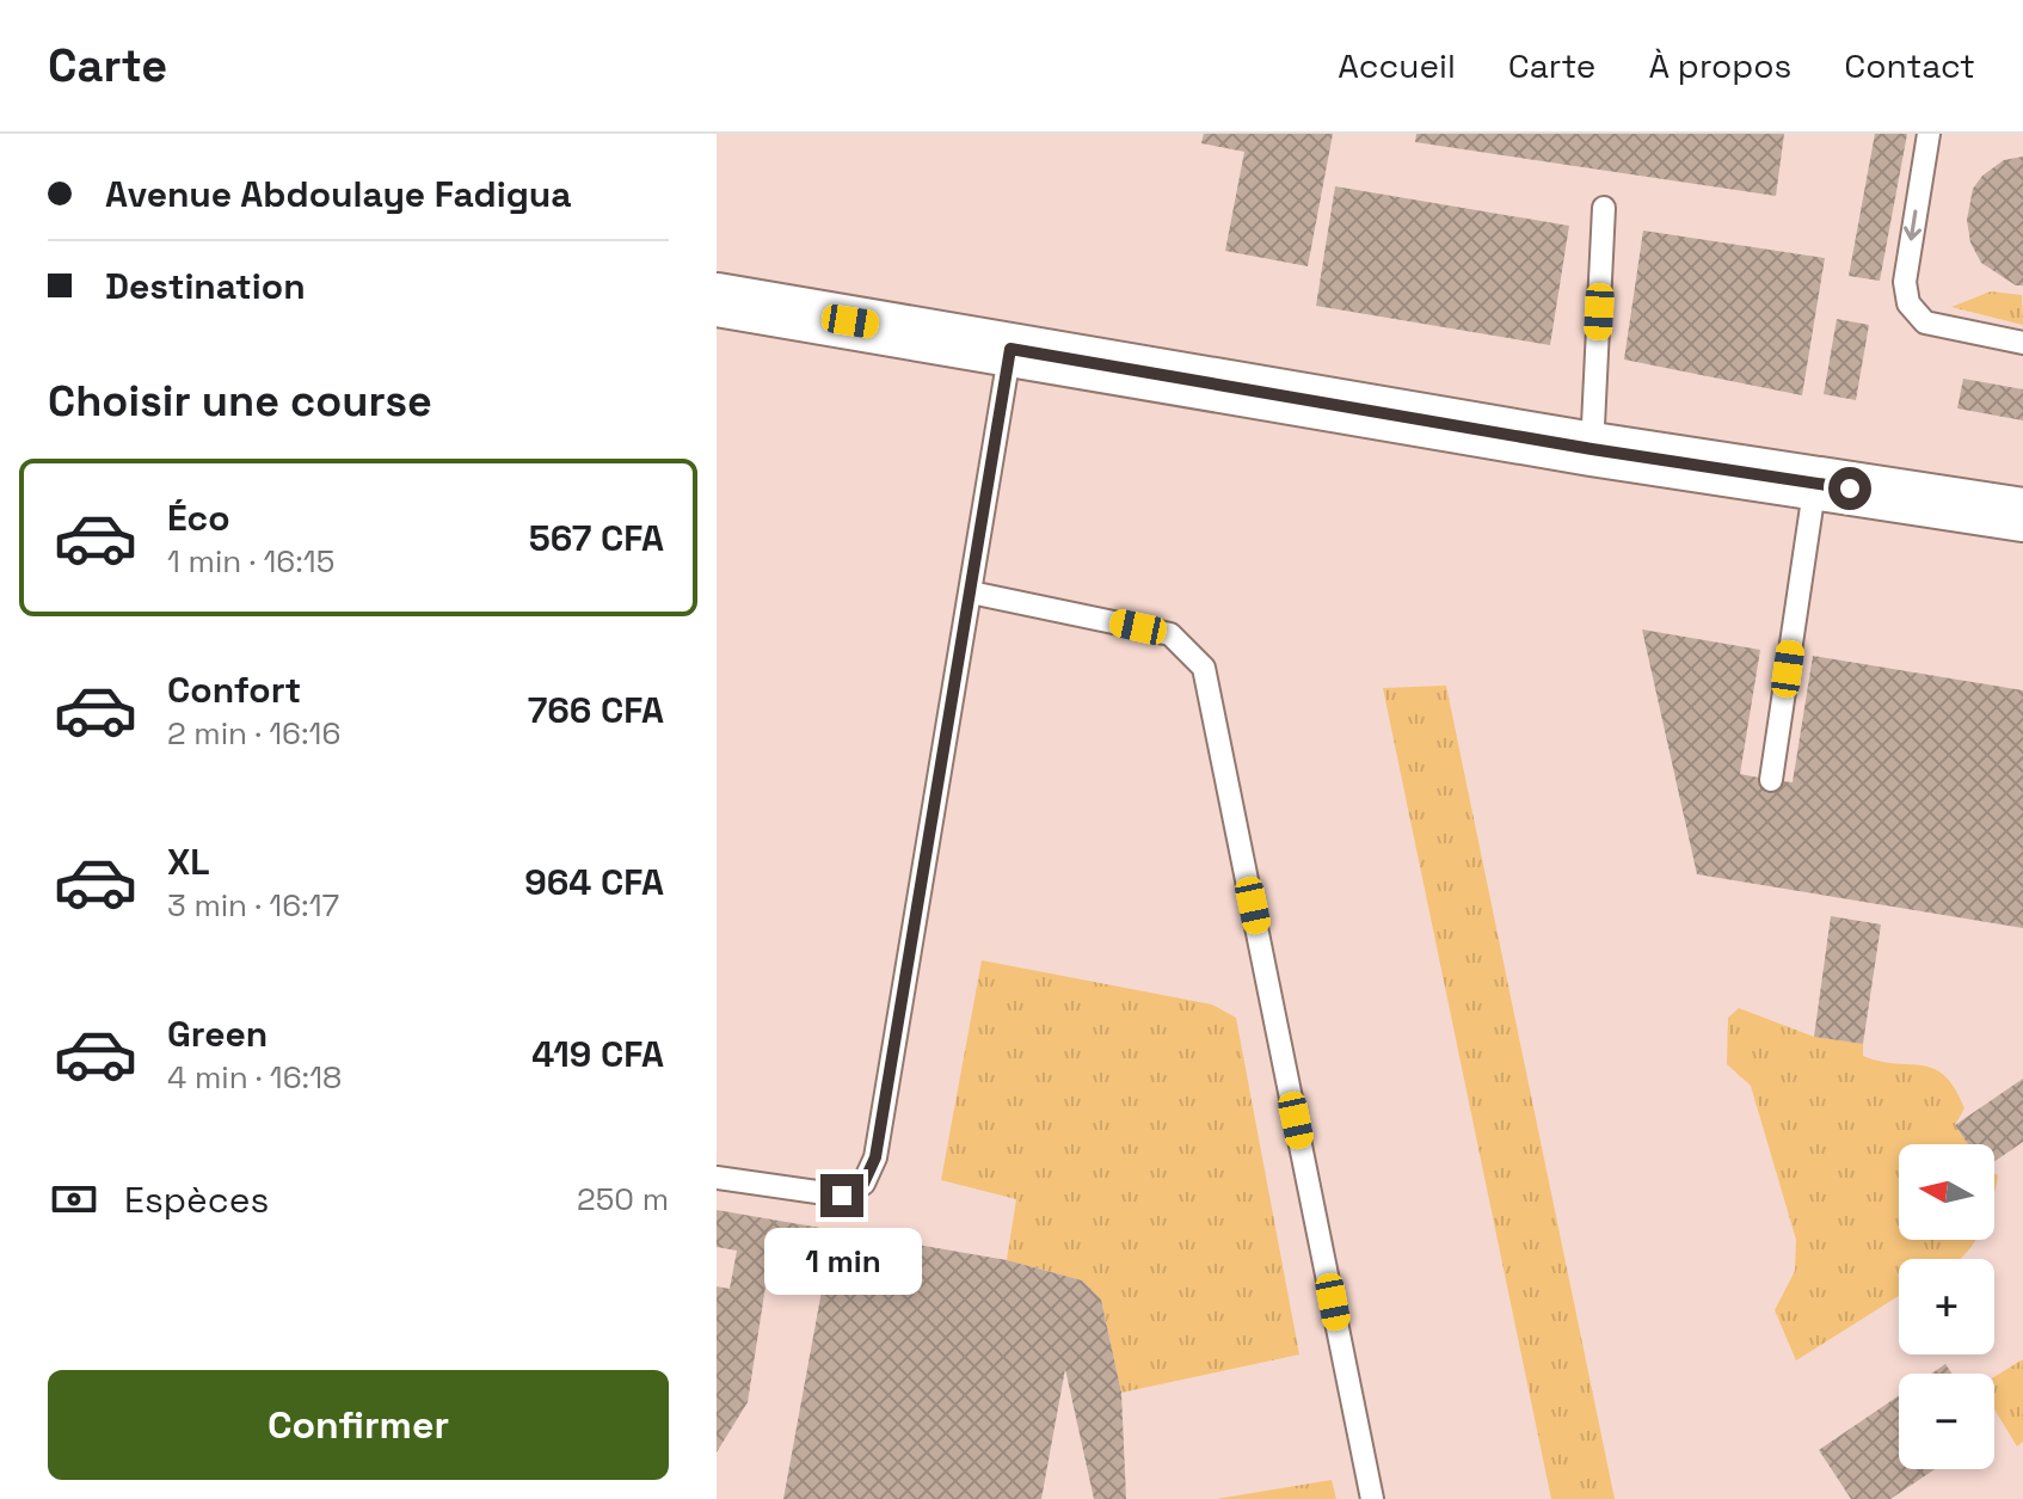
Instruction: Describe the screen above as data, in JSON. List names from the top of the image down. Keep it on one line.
{"north":"left","page":{"header":"Carte","nav":["Accueil","Carte","À propos","Contact"],"banner":["Avenue Abdoulaye Fadigua","Destination"],"heading":"Choisir une course","list":[{"name":"Éco","note":"1 min · 16:15","value":"567 CFA"},{"name":"Confort","note":"2 min · 16:16","value":"766 CFA"},{"name":"XL","note":"3 min · 16:17","value":"964 CFA"},{"name":"Green","note":"4 min · 16:18","value":"419 CFA"}],"map_buttons":["+","−"],"pay":["Espèces","250 m"],"bubble":"1 min","buttons":"Confirmer"}}
